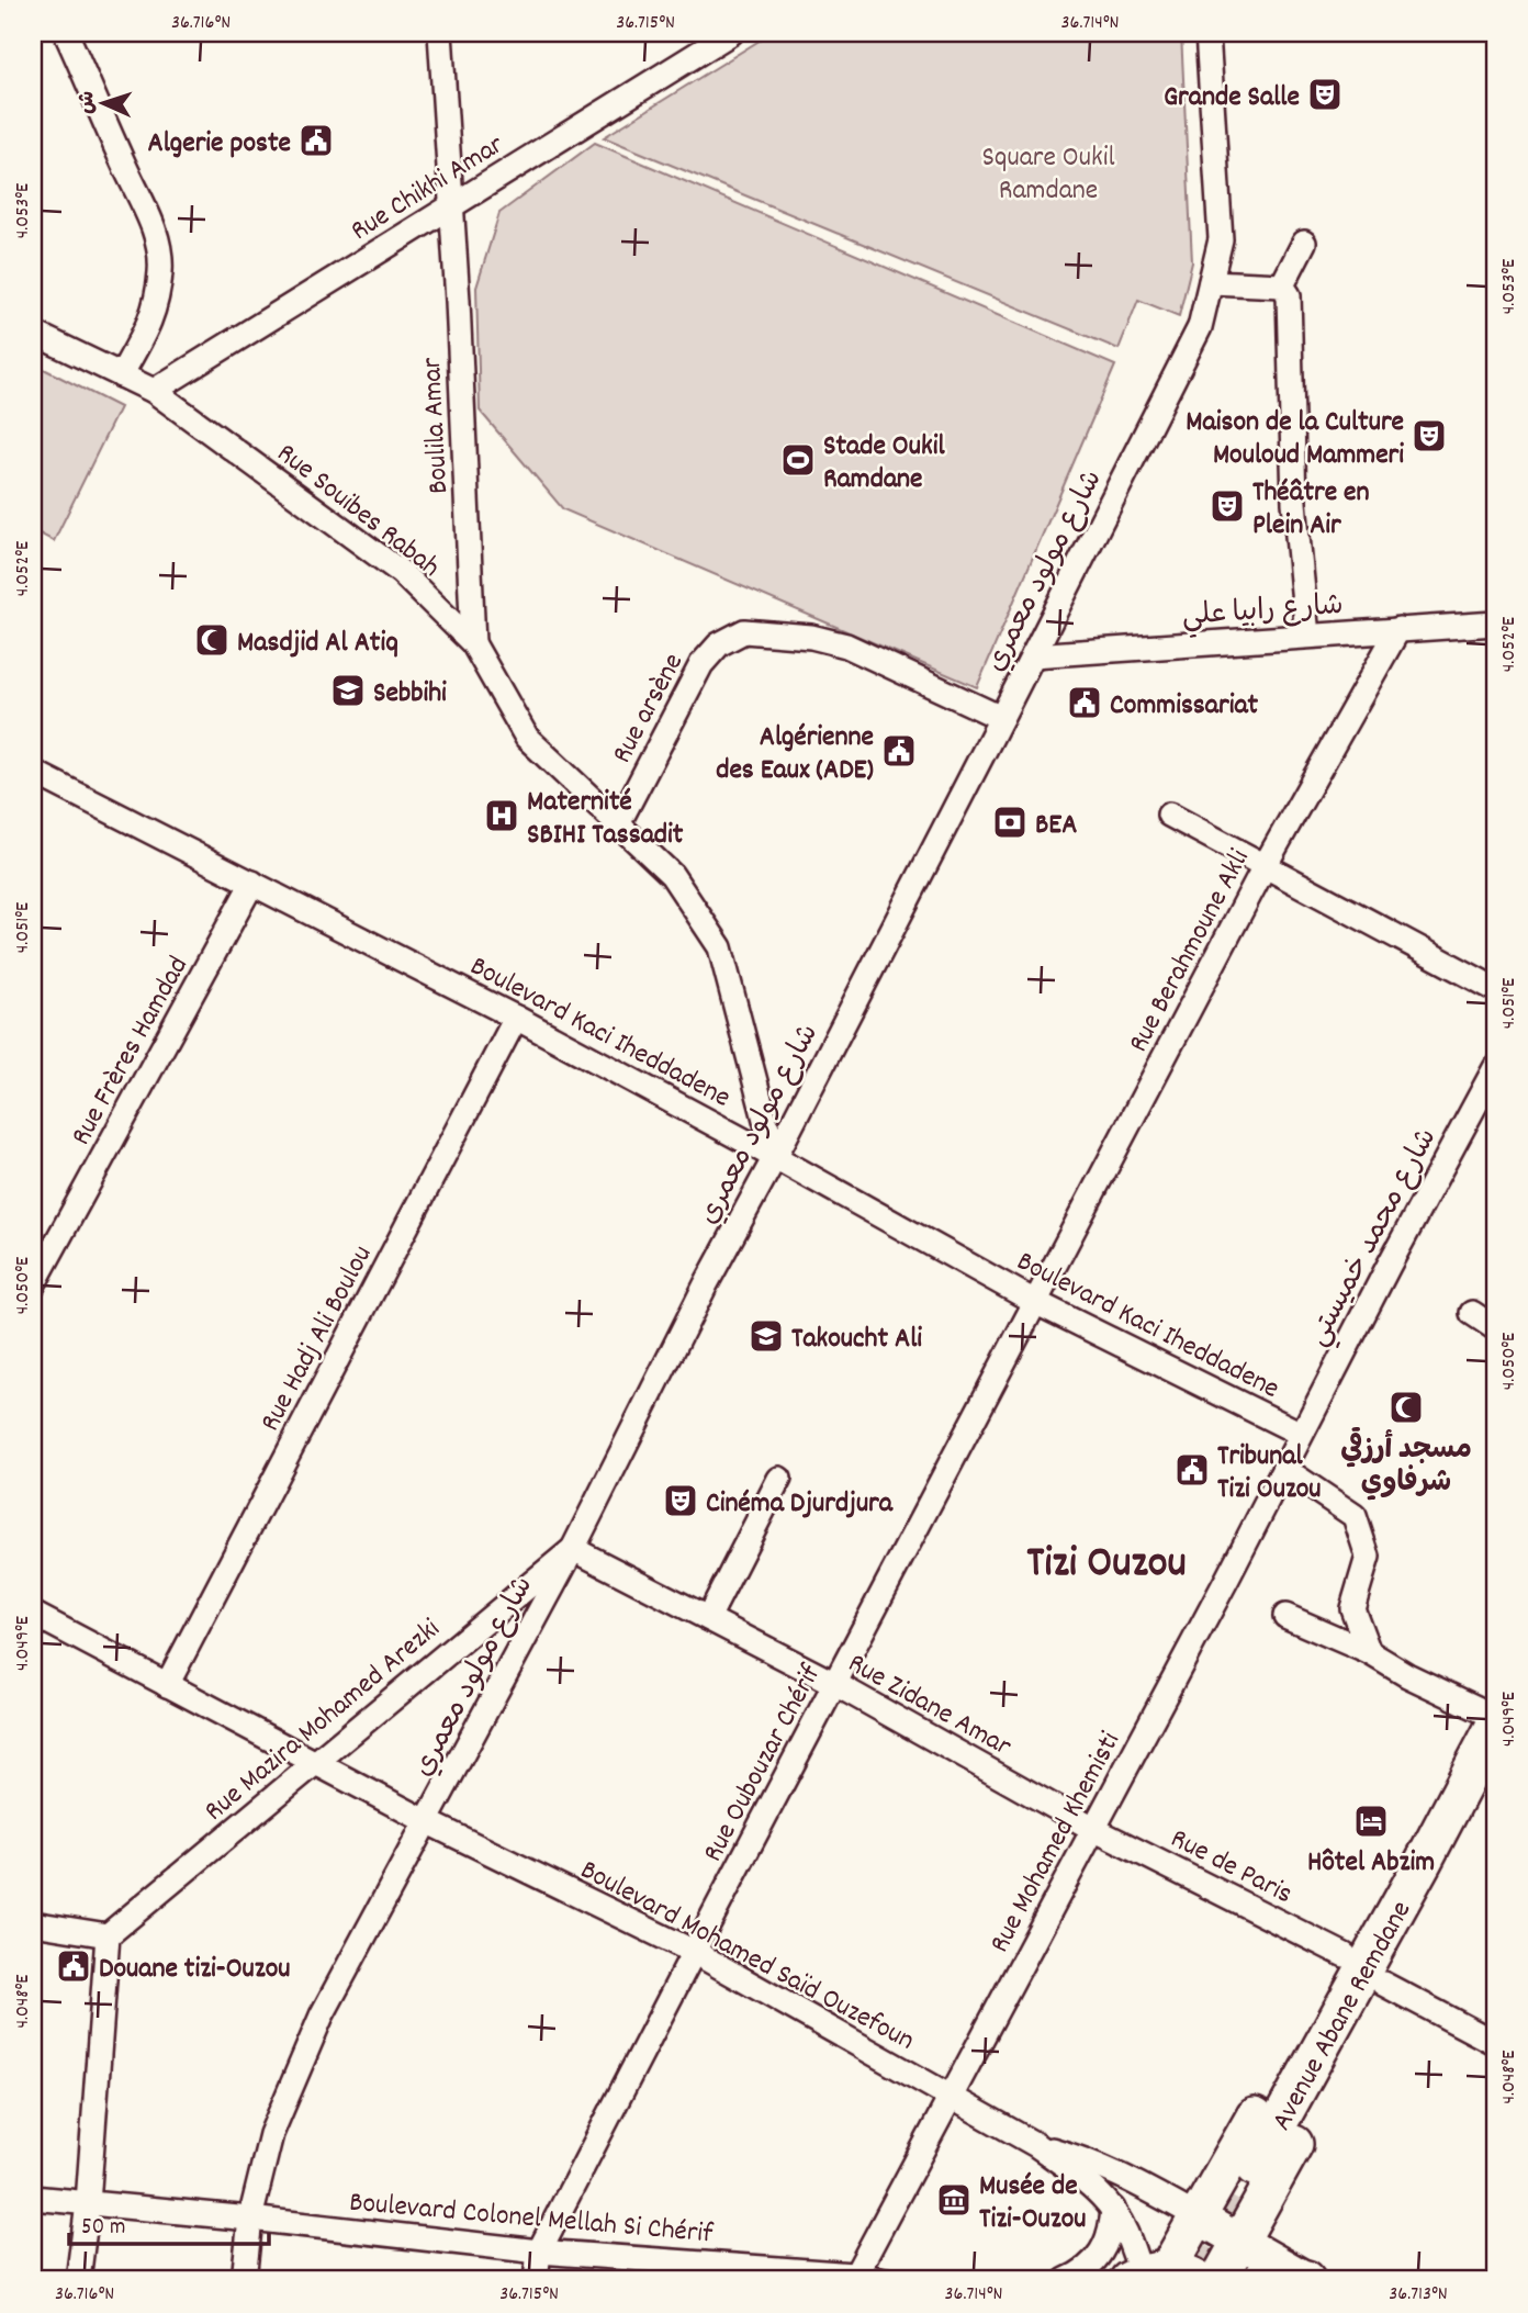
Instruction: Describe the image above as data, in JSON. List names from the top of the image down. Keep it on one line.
{"streets":{"main road":["Avenue Abane Remdane"],"street":["Rue Chikhi Amar","Boulila Amar","Rue Souibes Rabah","شارع مولود معمري","شارع رابيا علي","Rue arsène","Rue Berahmoune Akli","Boulevard Kaci Iheddadene","Rue Frères Hamdad","شارع محمد خميستي","Rue Hadj Ali Boulou","Rue Zidane Amar","Rue Mazira Mohamed Arezki","Rue Oubouzar Chérif","Rue Mohamed Khemisti","Rue de Paris","Boulevard Mohamed Saïd Ouzefoun","Boulevard Colonel Mellah Si Chérif"]},"crossings":[["Rue Chikhi Amar","Boulila Amar"],["Rue Chikhi Amar","Rue Souibes Rabah"],["Boulila Amar","Rue Souibes Rabah"],["Rue Souibes Rabah","شارع مولود معمري"],["Rue Souibes Rabah","Rue arsène"],["Rue Souibes Rabah","Boulevard Kaci Iheddadene"],["شارع مولود معمري","شارع رابيا علي"],["شارع مولود معمري","Rue arsène"],["شارع مولود معمري","Boulevard Kaci Iheddadene"],["شارع مولود معمري","Rue Zidane Amar"],["شارع مولود معمري","Rue Mazira Mohamed Arezki"],["شارع مولود معمري","Boulevard Mohamed Saïd Ouzefoun"],["شارع مولود معمري","Boulevard Colonel Mellah Si Chérif"],["شارع رابيا علي","Rue Berahmoune Akli"],["Rue Berahmoune Akli","Boulevard Kaci Iheddadene"],["Rue Berahmoune Akli","Rue Oubouzar Chérif"],["Boulevard Kaci Iheddadene","Rue Frères Hamdad"],["Boulevard Kaci Iheddadene","شارع محمد خميستي"],["Boulevard Kaci Iheddadene","Rue Hadj Ali Boulou"],["Boulevard Kaci Iheddadene","Rue Oubouzar Chérif"],["Boulevard Kaci Iheddadene","Rue Mohamed Khemisti"],["شارع محمد خميستي","Rue Mohamed Khemisti"],["Rue Hadj Ali Boulou","Boulevard Mohamed Saïd Ouzefoun"],["Rue Zidane Amar","Rue Mazira Mohamed Arezki"],["Rue Zidane Amar","Rue Oubouzar Chérif"],["Rue Zidane Amar","Rue Mohamed Khemisti"],["Rue Zidane Amar","Rue de Paris"],["Rue Mazira Mohamed Arezki","Boulevard Mohamed Saïd Ouzefoun"],["Rue Oubouzar Chérif","Boulevard Mohamed Saïd Ouzefoun"],["Rue Oubouzar Chérif","Boulevard Colonel Mellah Si Chérif"],["Rue Mohamed Khemisti","Rue de Paris"],["Rue Mohamed Khemisti","Boulevard Mohamed Saïd Ouzefoun"],["Rue Mohamed Khemisti","Boulevard Colonel Mellah Si Chérif"]],"districts":["Tizi Ouzou"],"parks":["Square Oukil Ramdane"],"places":{"theatre":["Grande Salle","Maison de la Culture Mouloud Mammeri","Théâtre en Plein Air","Cinéma Djurdjura"],"public building":["Algerie poste","Commissariat","Algérienne des Eaux (ADE)","Tribunal Tizi Ouzou","Douane tizi-Ouzou"],"sports":["Stade Oukil Ramdane"],"mosque":["Masdjid Al Atiq","مسجد أرزقي شرفاوي"],"school or university":["Sebbihi","Takoucht Ali"],"hospital":["Maternité SBIHI Tassadit"],"bank":["BEA"],"hotel":["Hôtel Abzim"],"museum":["Musée de Tizi-Ouzou"]},"scale_bar":"50 m","north":"left","coordinates":["36.716°N","36.715°N","36.714°N","4.053°E","4.052°E","4.051°E","4.050°E","4.049°E","4.048°E","36.713°N"]}
